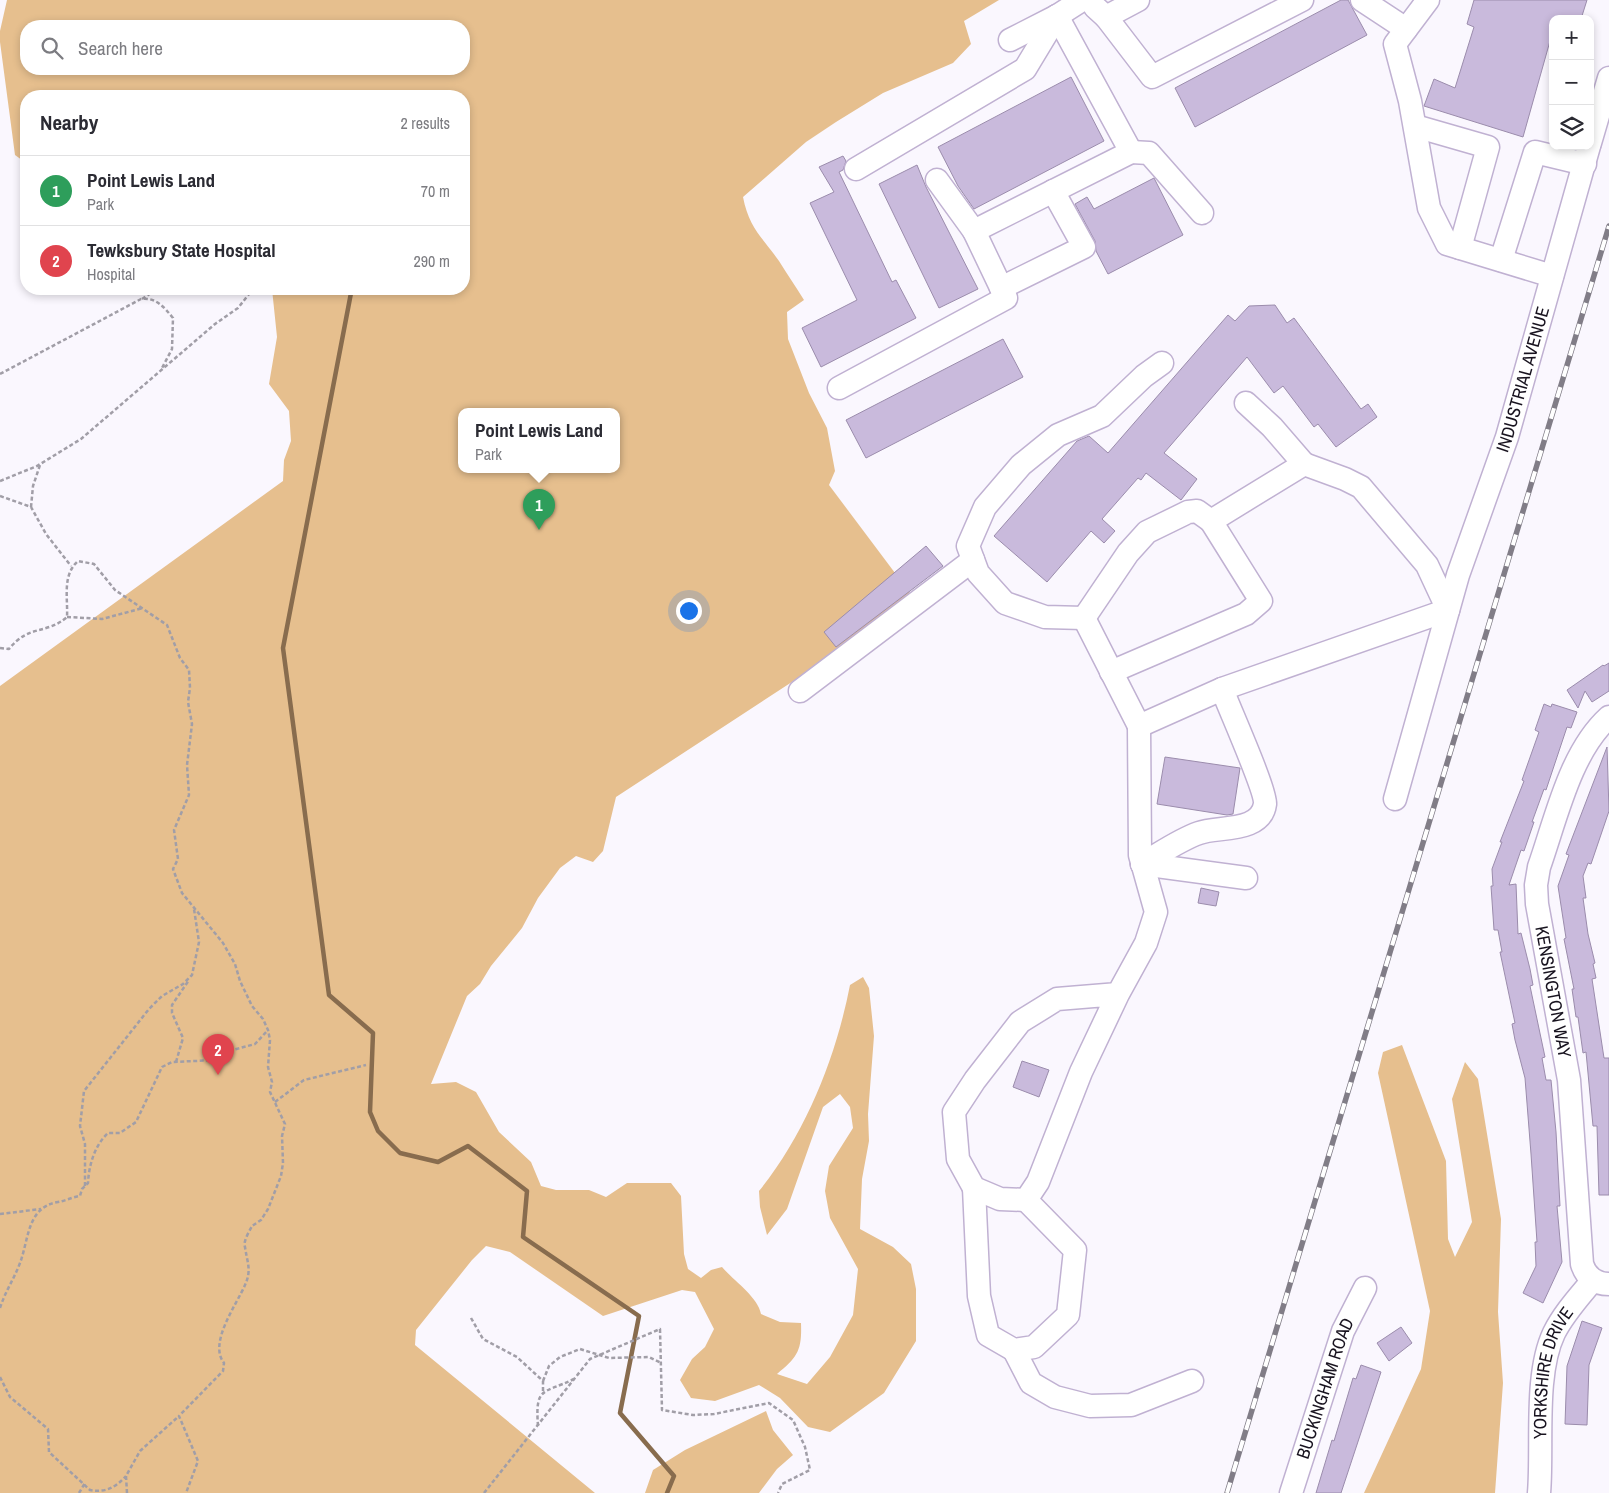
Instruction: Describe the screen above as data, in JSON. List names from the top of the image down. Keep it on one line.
{"streets":{"street":["INDUSTRIAL AVENUE","KENSINGTON WAY","YORKSHIRE DRIVE","BUCKINGHAM ROAD"]},"crossings":[["KENSINGTON WAY","YORKSHIRE DRIVE"]],"page":{"map_buttons":["+","−"],"search":"Search here","heading":["Nearby","2 results"],"list":[{"mark":"1","name":"Point Lewis Land","note":"Park","value":"70 m"},{"mark":"2","name":"Tewksbury State Hospital","note":"Hospital","value":"290 m"}],"popup":["Point Lewis Land","Park"],"pins":["1","2"]}}
